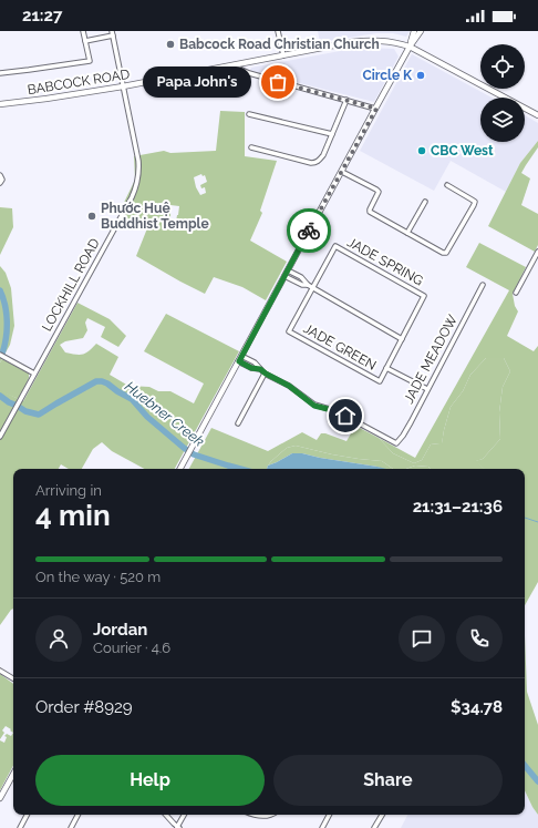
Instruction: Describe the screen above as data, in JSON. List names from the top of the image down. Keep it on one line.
{"streets":{"main road":["BABCOCK ROAD"],"street":["JADE SPRING","LOCKHILL ROAD","JADE GREEN","JADE MEADOW"]},"crossings":[["BABCOCK ROAD","LOCKHILL ROAD"],["JADE SPRING","JADE GREEN"]],"water":["Huebner Creek"],"places":["Babcock Road Christian Church","Circle K","Papa John's","CBC West","Phước Huệ Buddhist Temple"],"page":{"status":"21:27","bubble":"Papa John's","heading":["4 min","Arriving in","21:31–21:36"],"panel":["Jordan","Courier · 4.6","Order #8929","$34.78"],"bar":"On the way · 520 m","buttons":["Help","Share"]}}
